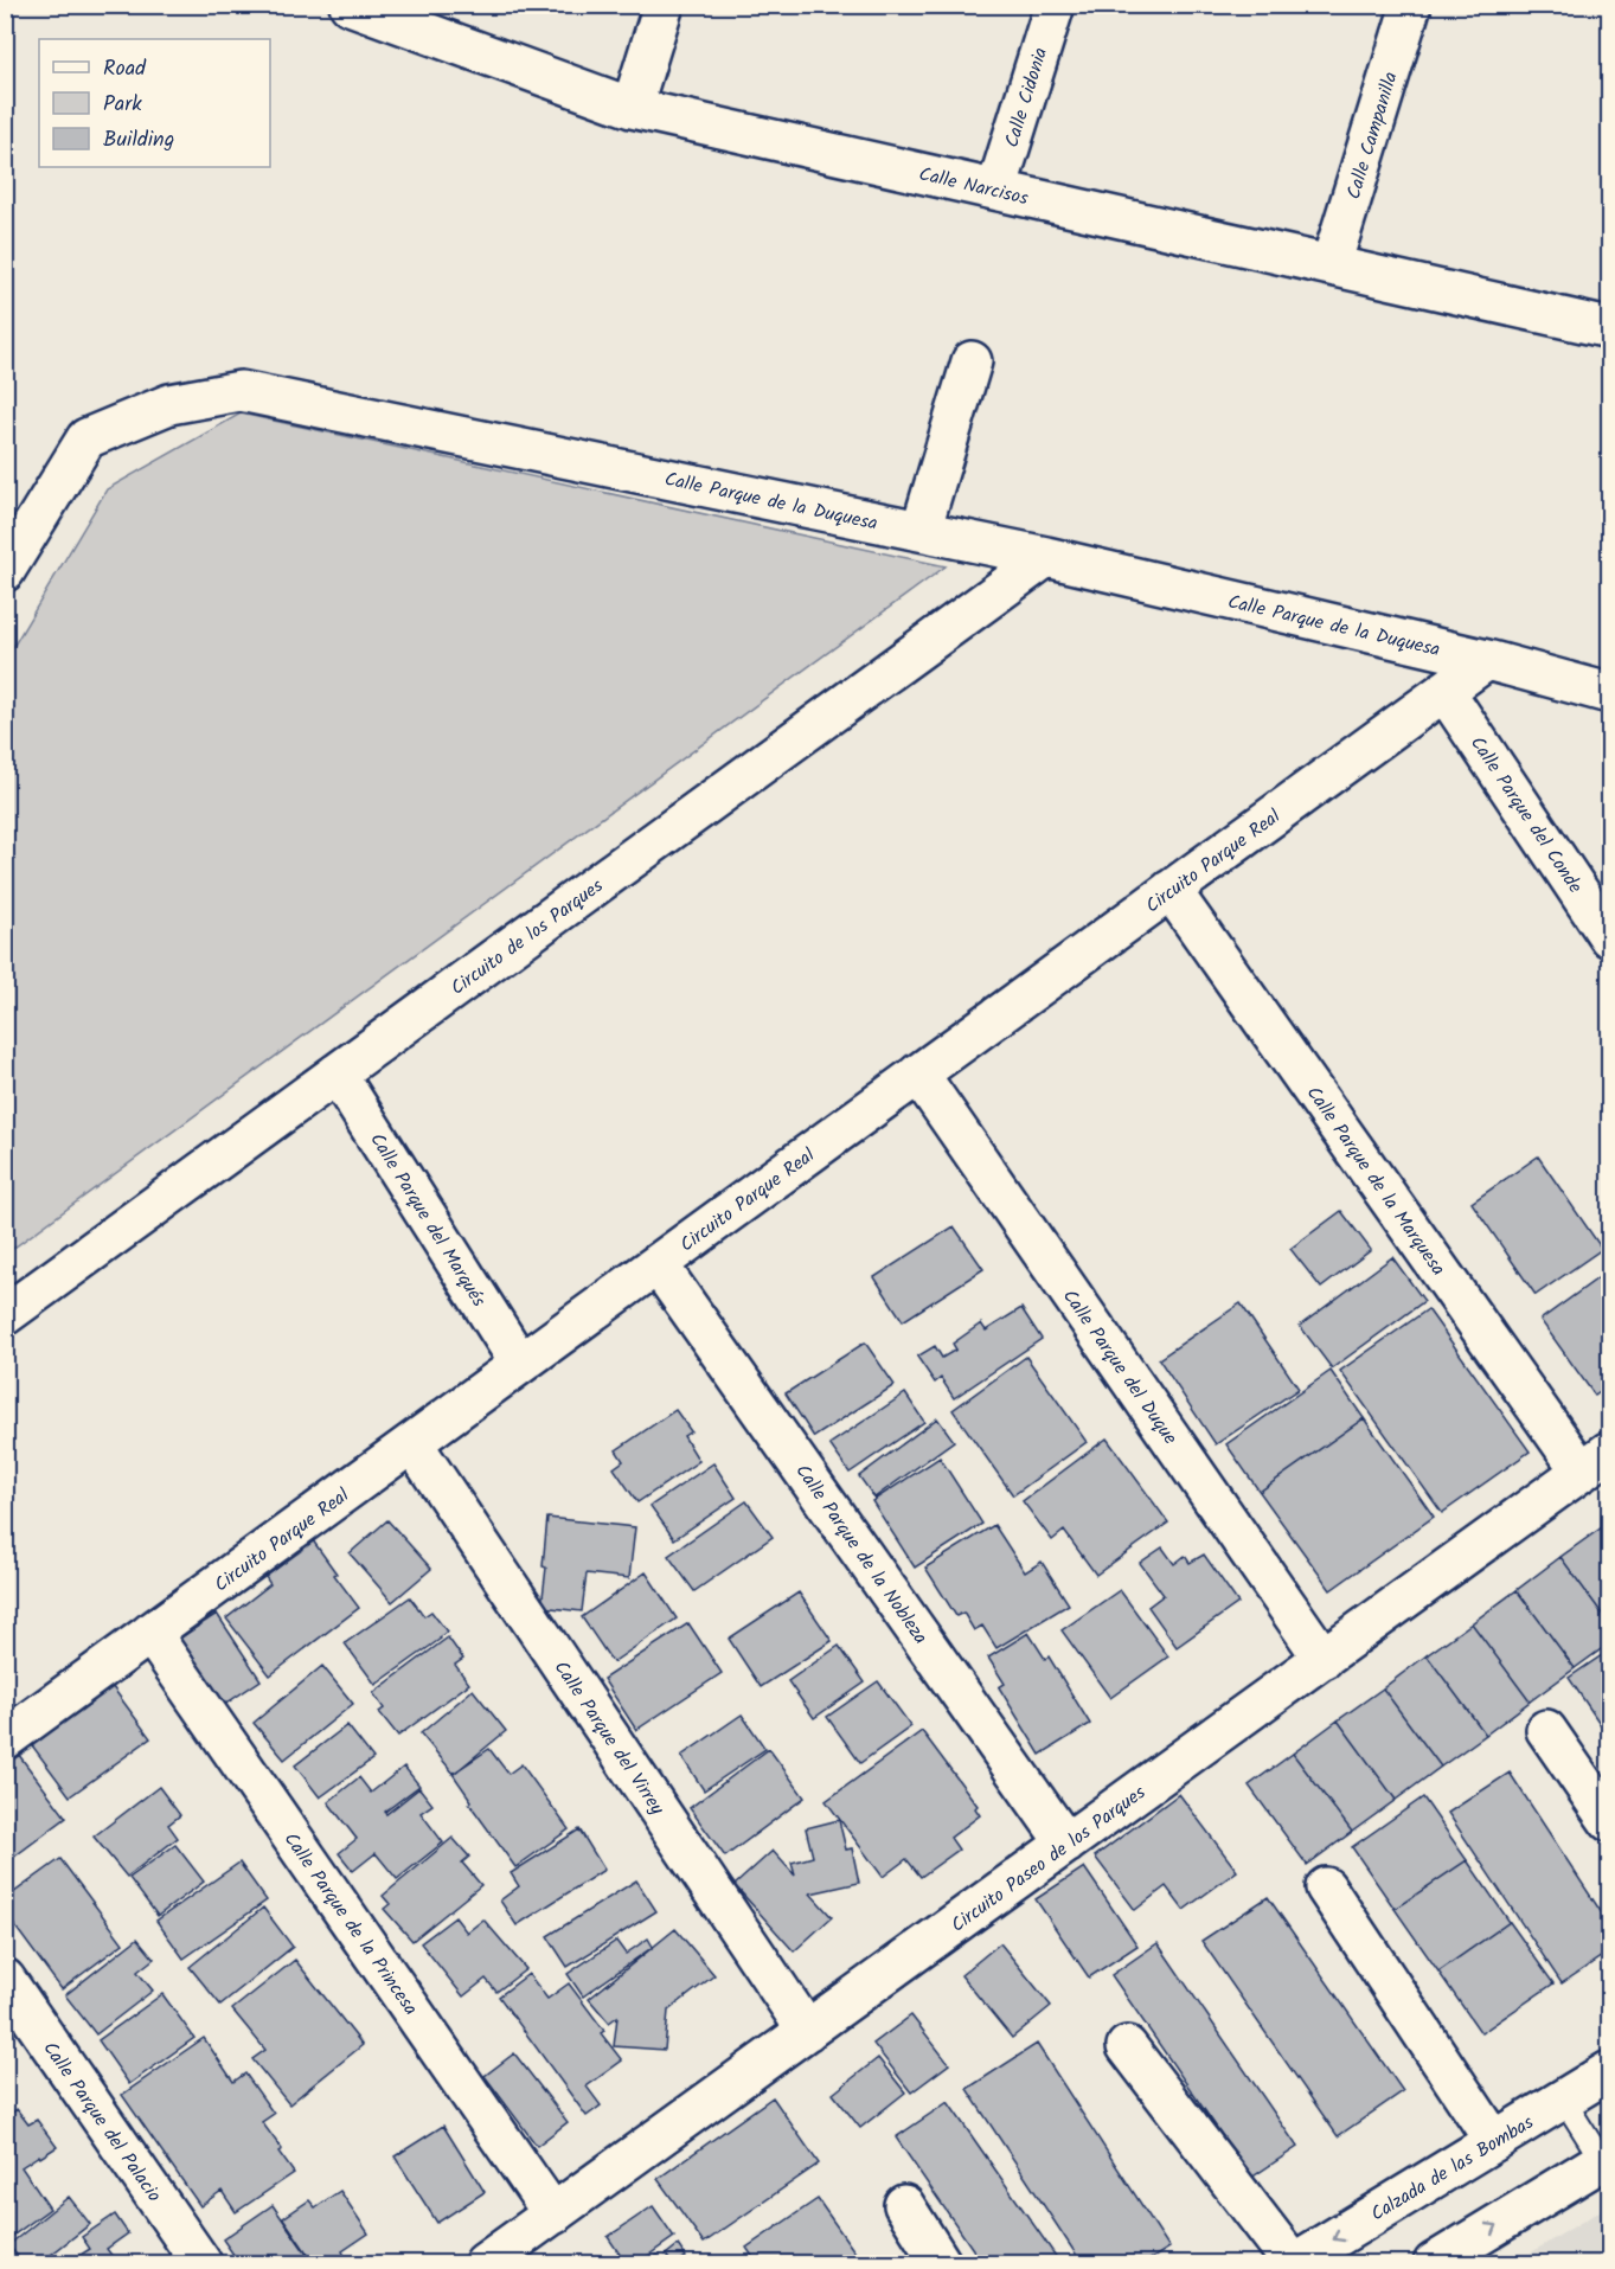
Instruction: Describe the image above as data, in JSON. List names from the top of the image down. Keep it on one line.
{"streets":{"street":["Calle Cidonia","Calle Campanilla","Calle Narcisos","Calle Parque de la Duquesa","Calle Parque del Conde","Circuito Parque Real","Circuito de los Parques","Calle Parque de la Marquesa","Calle Parque del Marqués","Calle Parque del Duque","Calle Parque de la Nobleza","Calle Parque del Virrey","Circuito Paseo de los Parques","Calle Parque de la Princesa","Calle Parque del Palacio","Calzada de las Bombas"]},"crossings":[["Calle Cidonia","Calle Narcisos"],["Calle Campanilla","Calle Narcisos"],["Calle Parque de la Duquesa","Circuito Parque Real"],["Calle Parque de la Duquesa","Circuito de los Parques"],["Calle Parque del Conde","Circuito Parque Real"],["Circuito Parque Real","Calle Parque de la Marquesa"],["Circuito Parque Real","Calle Parque del Marqués"],["Circuito Parque Real","Calle Parque del Duque"],["Circuito Parque Real","Calle Parque de la Nobleza"],["Circuito Parque Real","Calle Parque del Virrey"],["Circuito Parque Real","Calle Parque de la Princesa"],["Circuito de los Parques","Calle Parque del Marqués"],["Calle Parque de la Marquesa","Circuito Paseo de los Parques"],["Calle Parque del Duque","Circuito Paseo de los Parques"],["Calle Parque de la Nobleza","Circuito Paseo de los Parques"],["Calle Parque del Virrey","Circuito Paseo de los Parques"],["Circuito Paseo de los Parques","Calle Parque de la Princesa"]],"legend":["Road","Park","Building"]}
